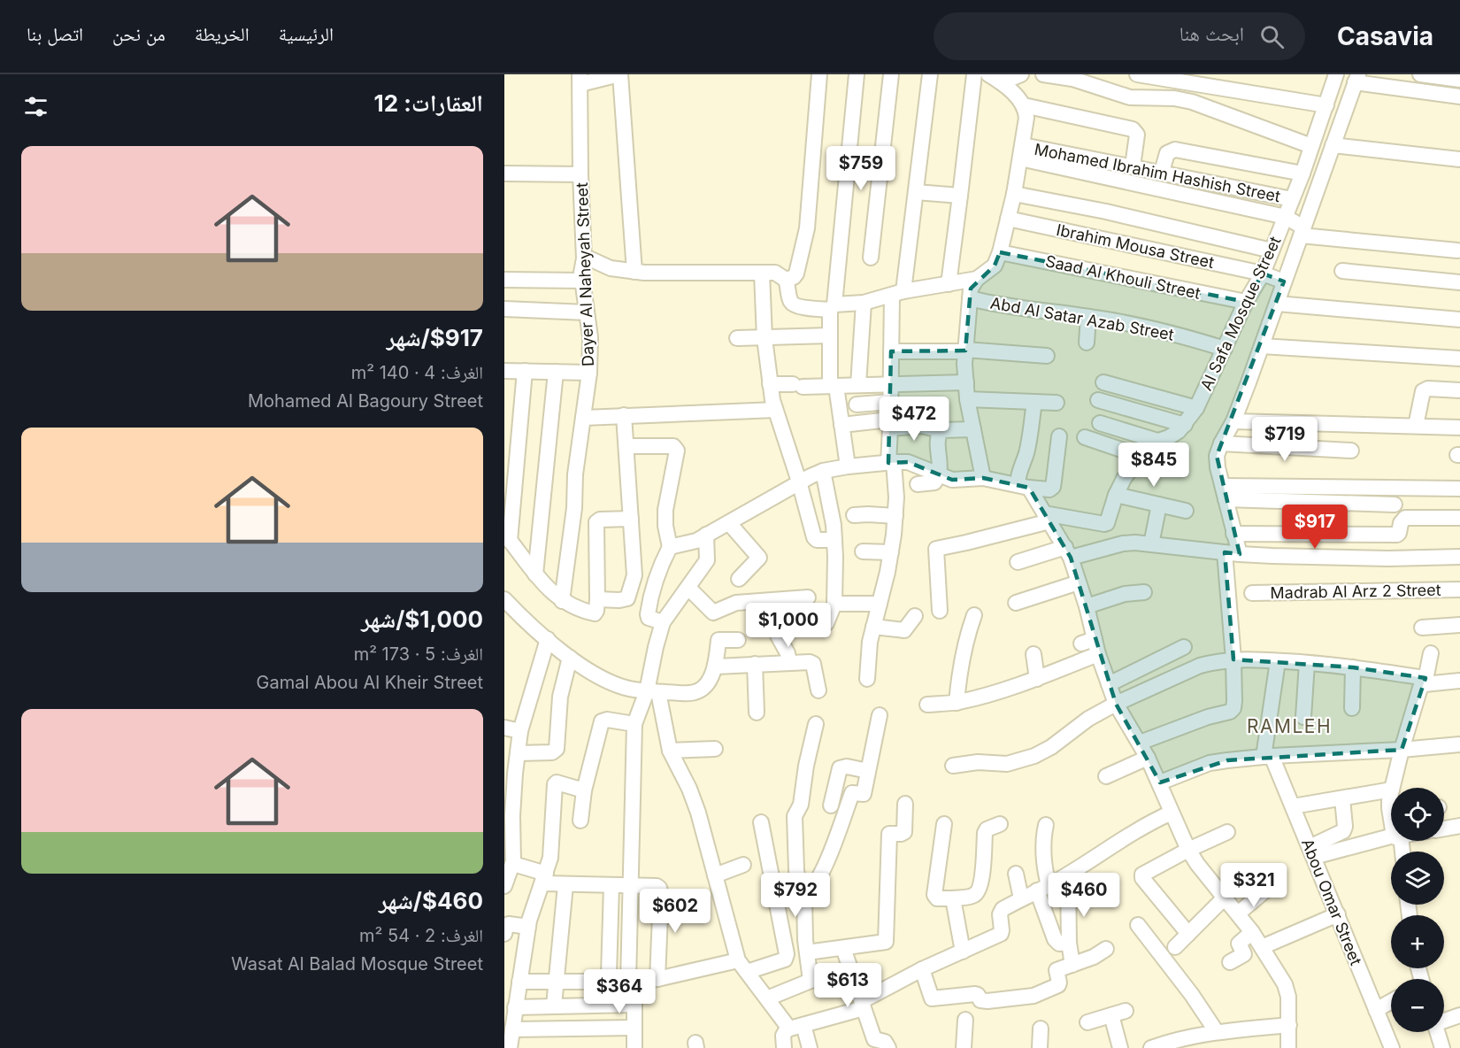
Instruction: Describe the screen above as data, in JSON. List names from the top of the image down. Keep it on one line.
{"streets":{"street":["Mohamed Ibrahim Hashish Street","Ibrahim Mousa Street","Dayer Al Naheyah Street","Saad Al Khouli Street","Al Safa Mosque Street","Abd Al Satar Azab Street","Madrab Al Arz 2 Street","Abou Omar Street"]},"crossings":[["Mohamed Ibrahim Hashish Street","Al Safa Mosque Street"],["Ibrahim Mousa Street","Al Safa Mosque Street"],["Saad Al Khouli Street","Al Safa Mosque Street"],["Al Safa Mosque Street","Abd Al Satar Azab Street"]],"districts":["RAMLEH"],"page":{"header":"Casavia","search":"ابحث هنا","nav":["الرئيسية","الخريطة","من نحن","اتصل بنا"],"heading":"العقارات: 12","list":[{"name":"$917/شهر","note":"الغرف: 4 · 140 m² · Mohamed Al Bagoury Street"},{"name":"$1,000/شهر","note":"الغرف: 5 · 173 m² · Gamal Abou Al Kheir Street"},{"name":"$460/شهر","note":"الغرف: 2 · 54 m² · Wasat Al Balad Mosque Street"}],"price":["$759","$472","$719","$845","$917","$1,000","$321","$792","$460","$602","$613","$364"],"map_buttons":["+","−"]}}
